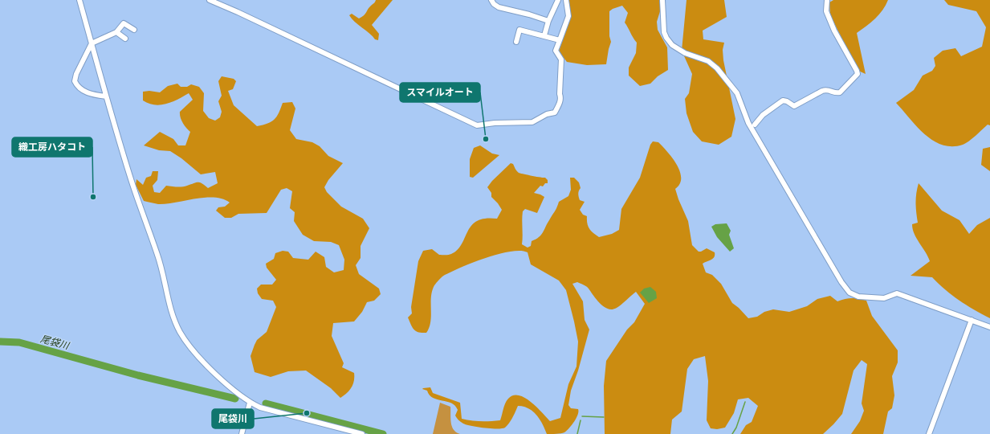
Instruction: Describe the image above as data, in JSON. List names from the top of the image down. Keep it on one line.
{"water":["尾袋川"],"places":["スマイルオート","織工房ハタコト","尾袋川"]}
